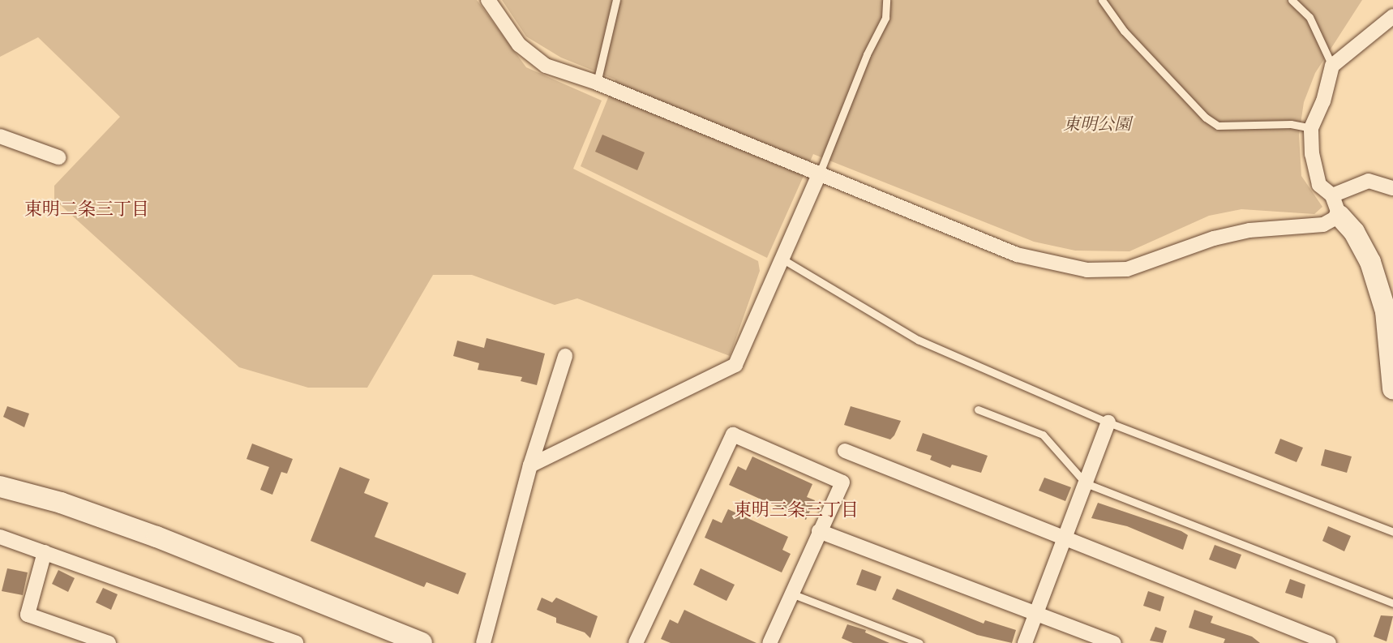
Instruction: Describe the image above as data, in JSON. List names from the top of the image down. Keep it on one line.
{"districts":["東明二条三丁目","東明三条三丁目"],"parks":["東明公園"]}
